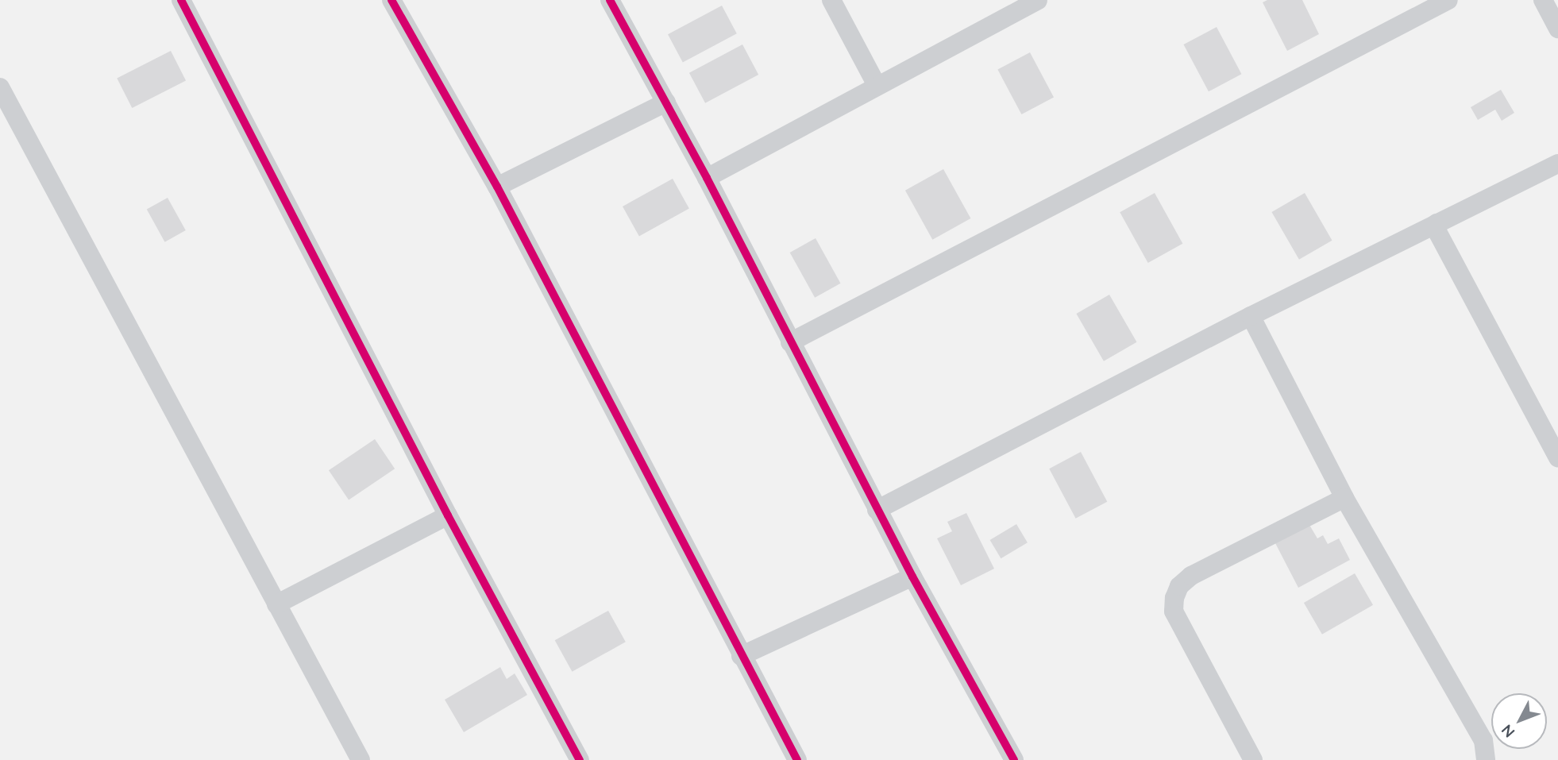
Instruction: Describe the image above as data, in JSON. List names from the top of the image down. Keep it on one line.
{"north":"bottom left"}
